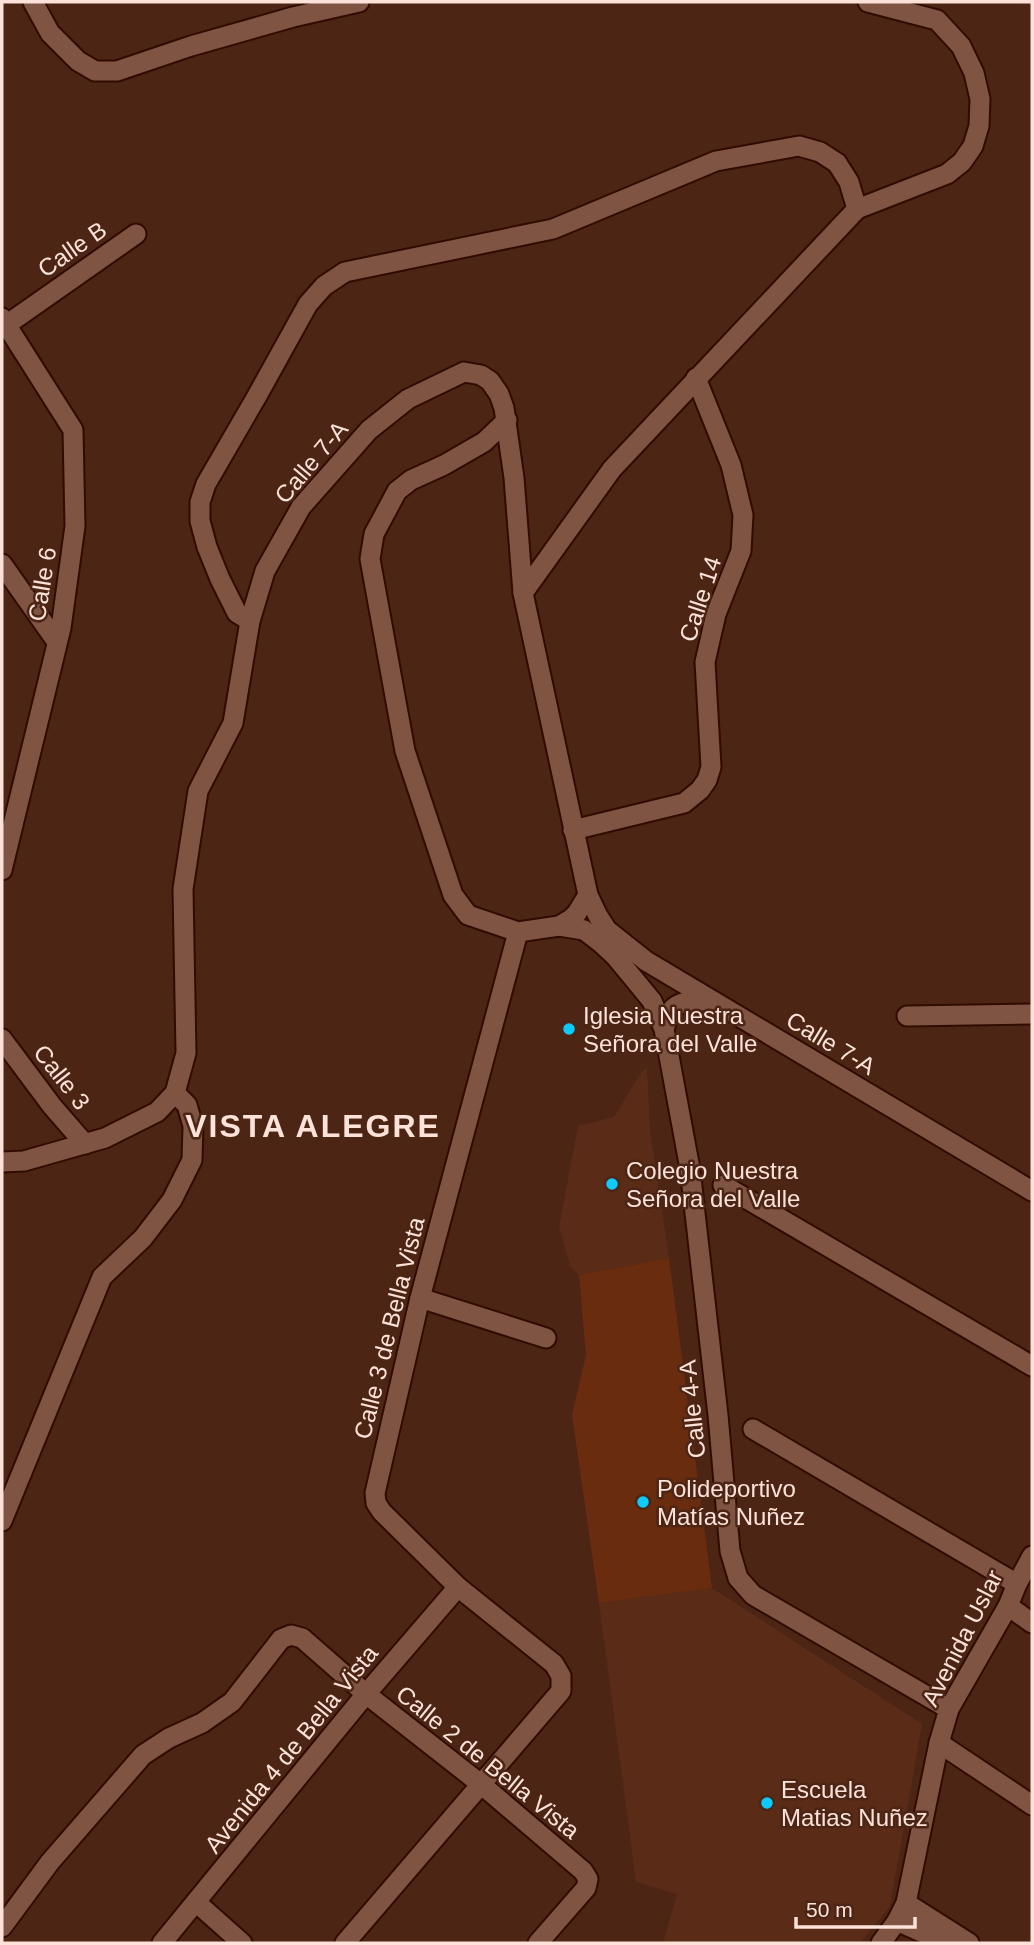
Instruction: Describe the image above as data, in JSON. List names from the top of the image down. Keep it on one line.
{"streets":{"street":["Calle B","Calle 7-A","Calle 6","Calle 14","Calle 3","Calle 3 de Bella Vista","Calle 4-A","Avenida Uslar","Avenida 4 de Bella Vista","Calle 2 de Bella Vista"]},"crossings":[["Calle B","Calle 6"],["Calle 7-A","Calle 14"],["Calle 3 de Bella Vista","Avenida 4 de Bella Vista"],["Calle 3 de Bella Vista","Calle 2 de Bella Vista"],["Calle 4-A","Avenida Uslar"],["Avenida 4 de Bella Vista","Calle 2 de Bella Vista"]],"districts":["VISTA ALEGRE"],"places":["Iglesia Nuestra Señora del Valle","Colegio Nuestra Señora del Valle","Polideportivo Matías Nuñez","Escuela Matias Nuñez"],"scale_bar":"50 m"}
